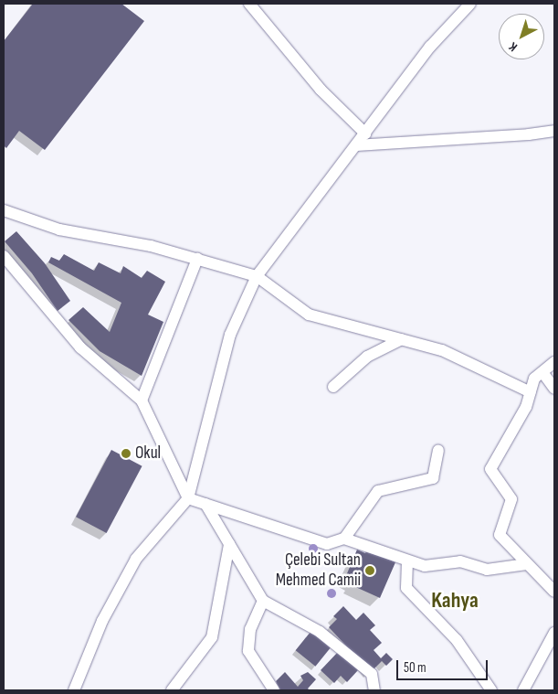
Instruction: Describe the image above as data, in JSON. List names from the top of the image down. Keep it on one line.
{"districts":["Kahya"],"places":["Okul","Çelebi Sultan Mehmed Camii"],"scale_bar":"50 m","north":"bottom left"}
